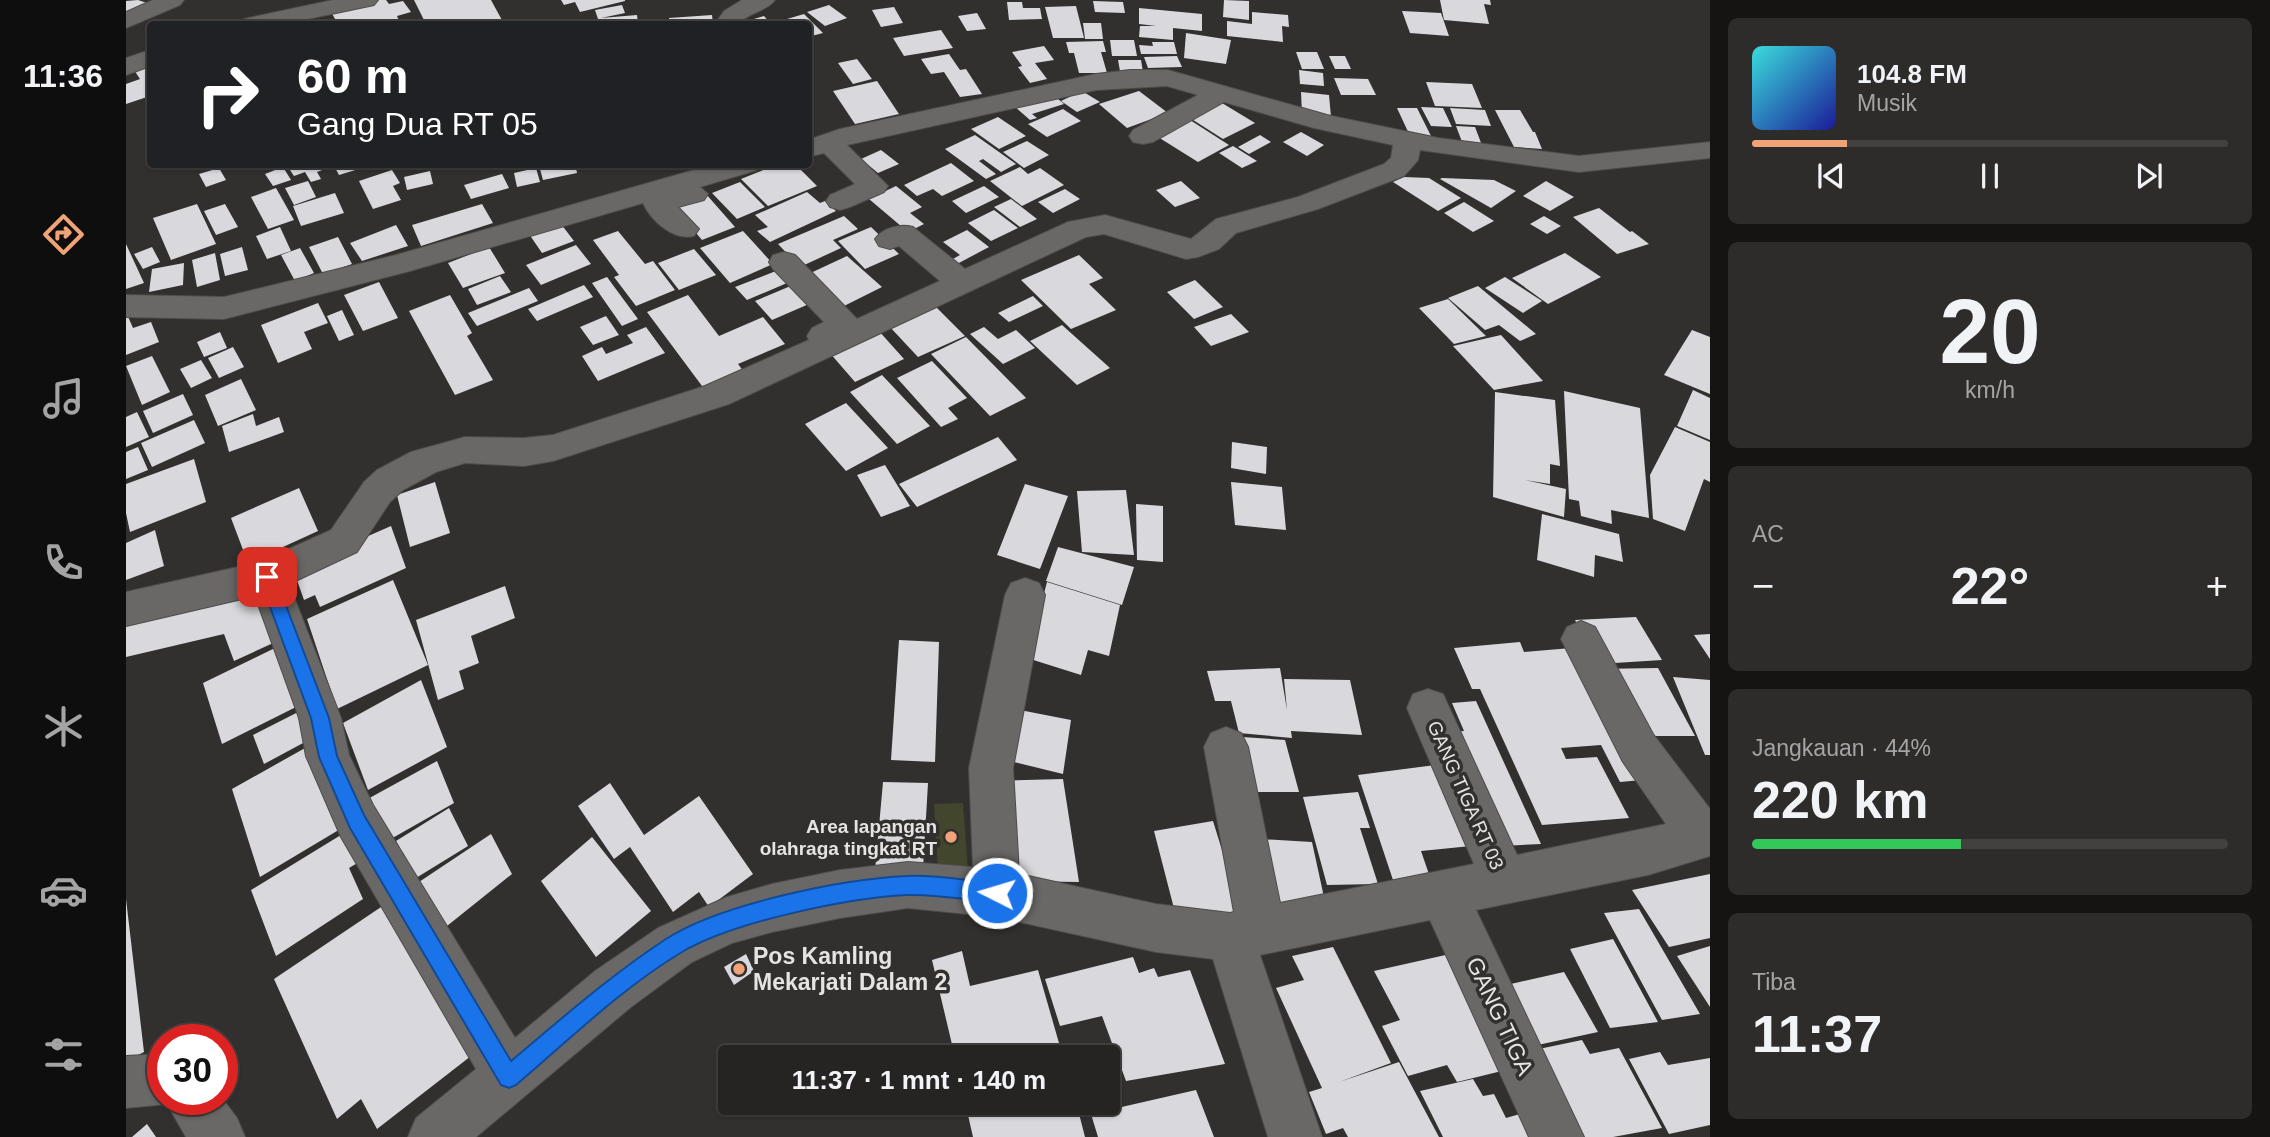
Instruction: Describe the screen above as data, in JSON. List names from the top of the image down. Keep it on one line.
{"streets":{"street":["GANG TIGA RT 03","GANG TIGA"]},"places":["Area lapangan olahraga tingkat RT","Pos Kamling Mekarjati Dalam 2"],"page":{"tabs":"11:36","turn":["60 m","Gang Dua RT 05"],"song":["104.8 FM","Musik"],"tile":[["20","km/h"],"AC",["Jangkauan · 44%","220 km"],["Tiba","11:37"]],"heat":["−","22°","+"],"limit":"30","trip":"11:37 · 1 mnt · 140 m"}}
